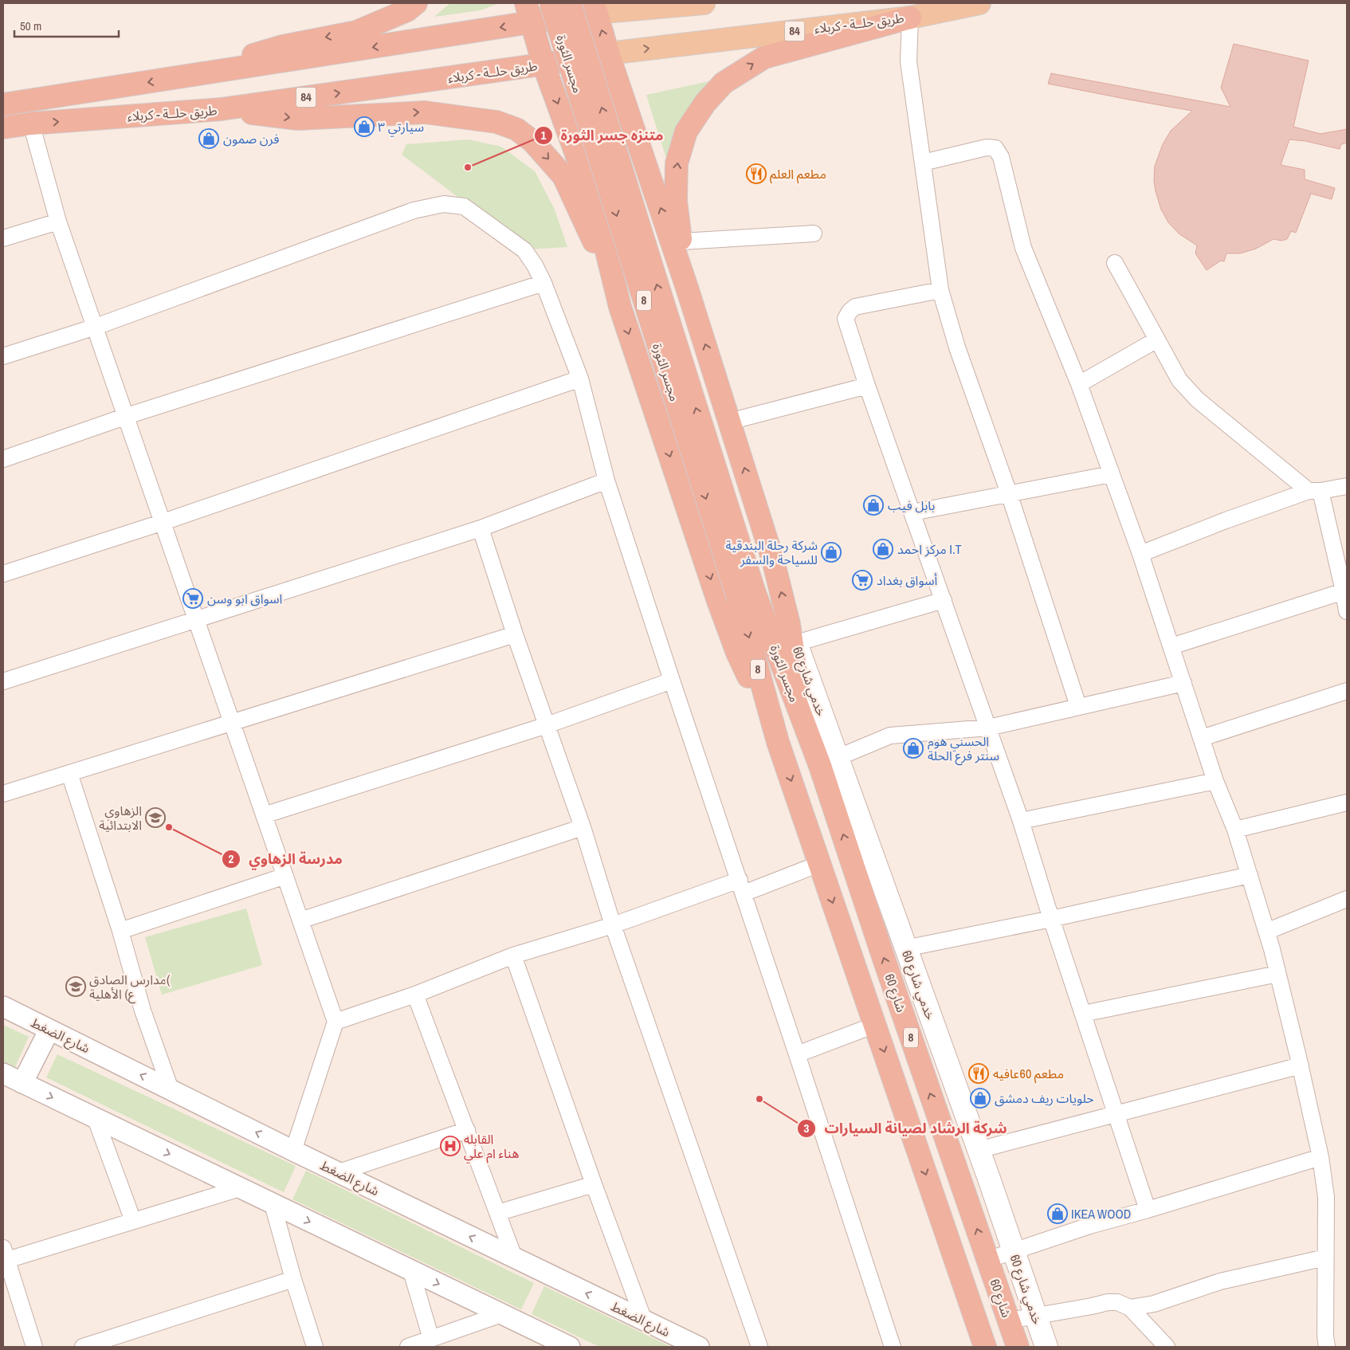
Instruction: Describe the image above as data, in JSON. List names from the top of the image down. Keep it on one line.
{"streets":{"highway":["طريق حلــة - كربلاء","84","مجسر الثورة","8","شارع 60"],"main road":["خدمي شارع 60"],"street":["شارع الضغط"]},"crossings":[["مجسر الثورة","8"],["مجسر الثورة","شارع 60"]],"one_way":["طريق حلــة - كربلاء"],"places":{"shop":["سيارتي ٣","فرن صمون","بابل فيب","مركز احمد I.T","شركة رحلة البندقية للسياحة والسفر","الحسني هوم سنتر فرع الحلة","حلويات ريف دمشق","IKEA WOOD"],"other":["متنزه جسر الثورة","مدرسة الزهاوي","شركة الرشاد لصيانة السيارات"],"restaurant":["مطعم العلم","مطعم 60عافيه"],"supermarket":["أسواق بغداد","اسواق ابو وسن"],"school or university":["الزهاوي الابتدائية","مدارس الصادق( ع) الأهلية"],"hospital":["القابله هناء ام علي"]},"scale_bar":"50 m"}
